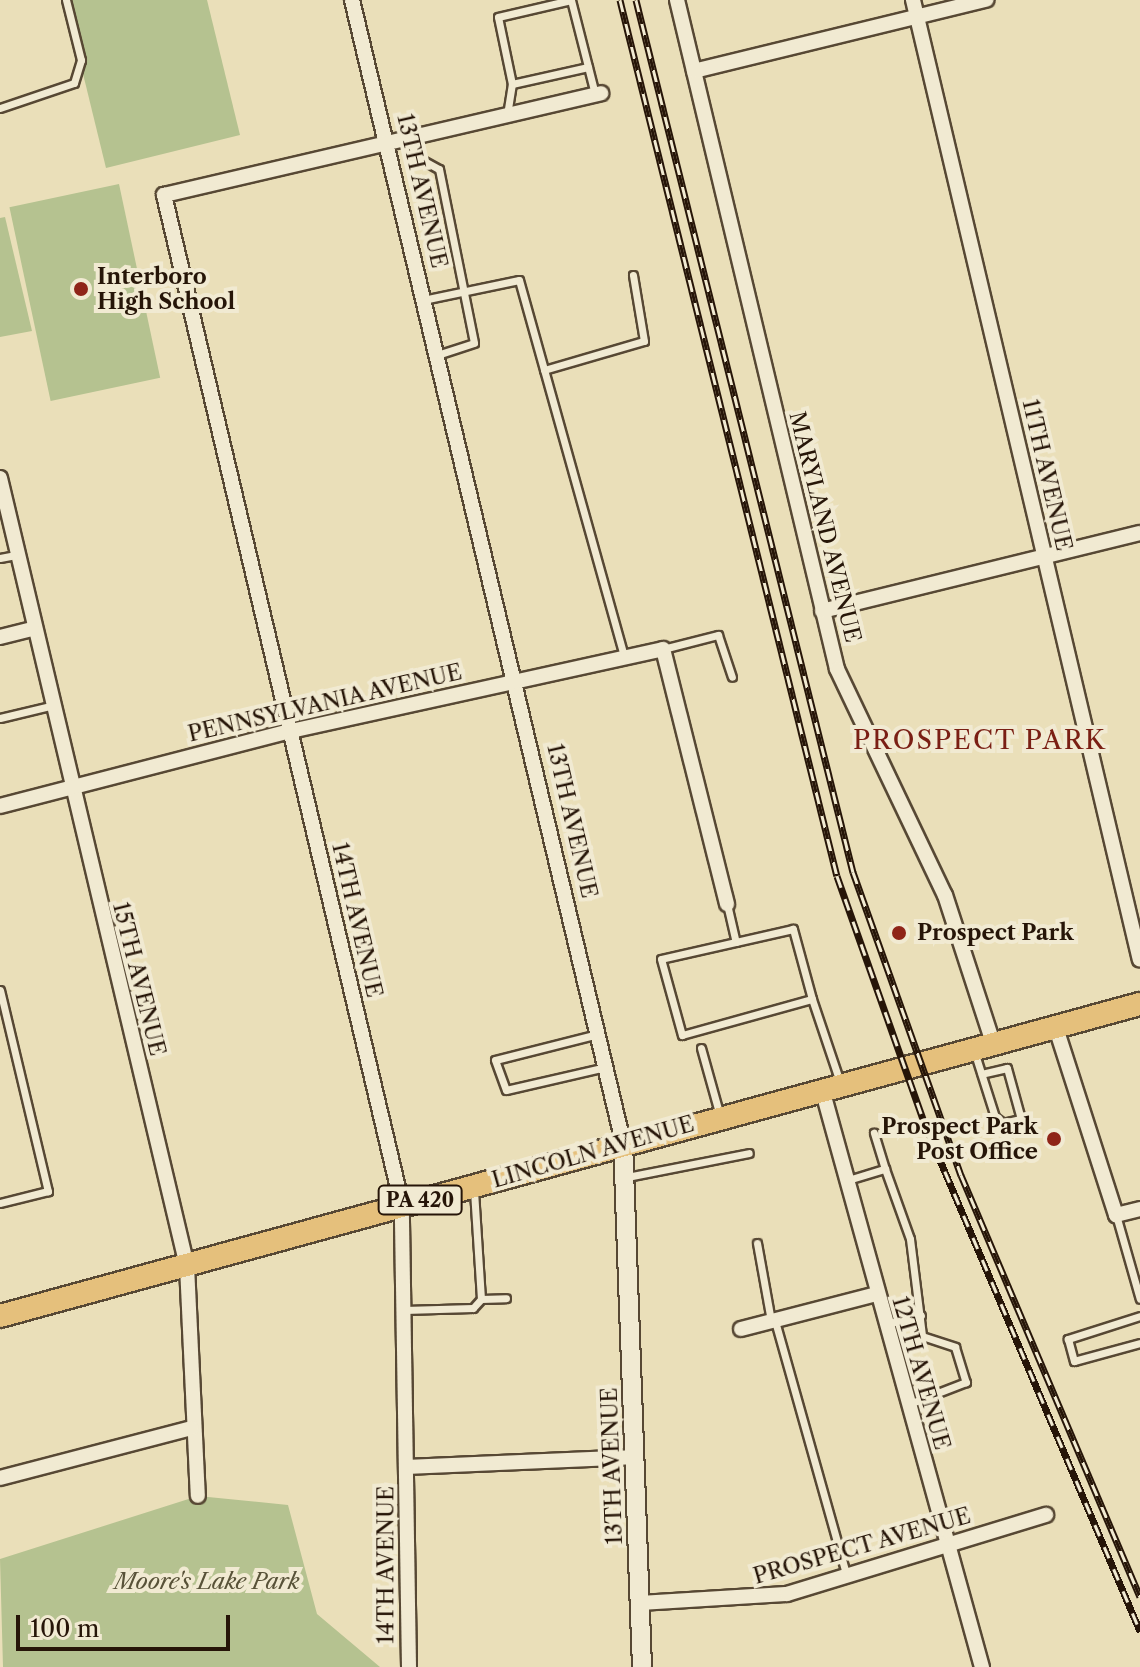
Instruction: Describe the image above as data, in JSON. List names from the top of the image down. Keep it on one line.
{"streets":{"main road":["LINCOLN AVENUE","PA 420"],"street":["13TH AVENUE","11TH AVENUE","MARYLAND AVENUE","PENNSYLVANIA AVENUE","14TH AVENUE","15TH AVENUE","12TH AVENUE","PROSPECT AVENUE"]},"crossings":[["13TH AVENUE","PENNSYLVANIA AVENUE"],["13TH AVENUE","14TH AVENUE"],["13TH AVENUE","LINCOLN AVENUE"],["13TH AVENUE","PROSPECT AVENUE"],["MARYLAND AVENUE","LINCOLN AVENUE"],["PENNSYLVANIA AVENUE","14TH AVENUE"],["PENNSYLVANIA AVENUE","15TH AVENUE"],["14TH AVENUE","LINCOLN AVENUE"],["15TH AVENUE","LINCOLN AVENUE"],["LINCOLN AVENUE","12TH AVENUE"],["12TH AVENUE","PROSPECT AVENUE"]],"districts":["PROSPECT PARK"],"parks":["Moore's Lake Park"],"places":["Interboro High School","Prospect Park","Prospect Park Post Office"],"scale_bar":"100 m"}
